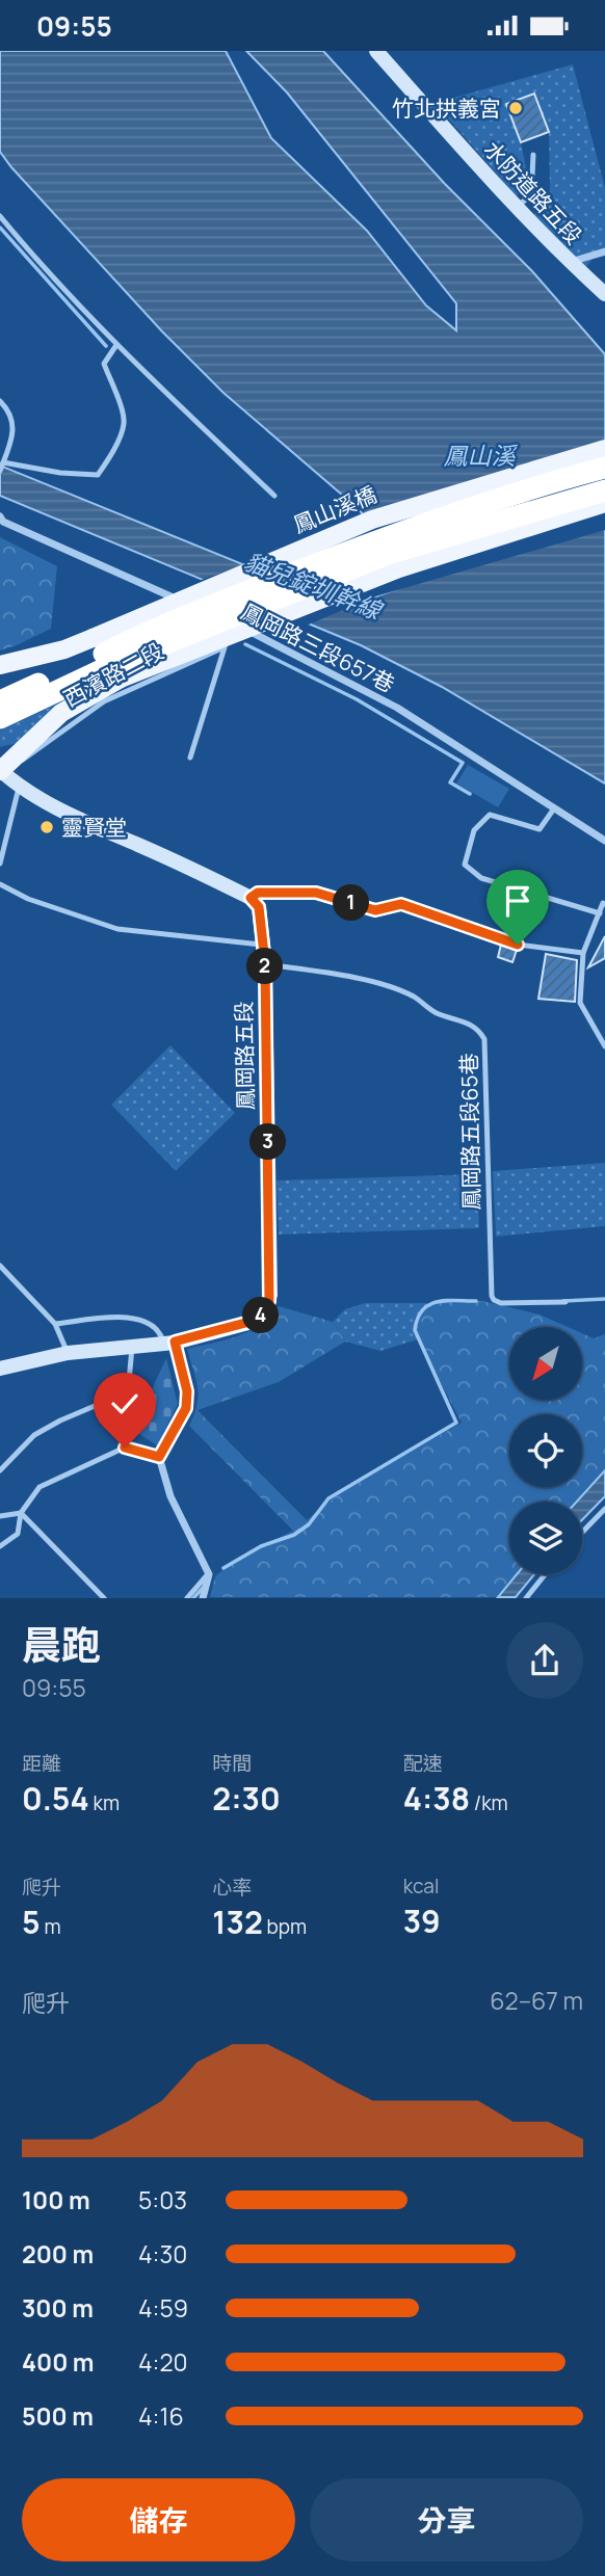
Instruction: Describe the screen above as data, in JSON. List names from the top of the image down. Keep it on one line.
{"streets":{"highway":["鳳山溪橋"],"main road":["西濱路二段"],"street":["水防道路五段","鳳岡路三段657巷","鳳岡路五段"],"lane":["鳳岡路五段65巷"]},"crossings":[["鳳山溪橋","西濱路二段"],["鳳岡路五段","鳳岡路五段65巷"]],"water":["鳳山溪","貓兒錠圳幹線"],"places":["竹北拱義宮","靈賢堂"],"north":"bottom left","page":{"status":"09:55","pins":["1","2","3","4"],"heading":["晨跑","09:55"],"stats":[["距離","0.54 km"],["時間","2:30"],["配速","4:38 /km"],["爬升","5 m"],["心率","132 bpm"],["kcal","39"]],"chart":["爬升","62–67 m"],"list":[{"name":"100 m","note":"5:03"},{"name":"200 m","note":"4:30"},{"name":"300 m","note":"4:59"},{"name":"400 m","note":"4:20"},{"name":"500 m","note":"4:16"}],"buttons":["儲存","分享"]}}
